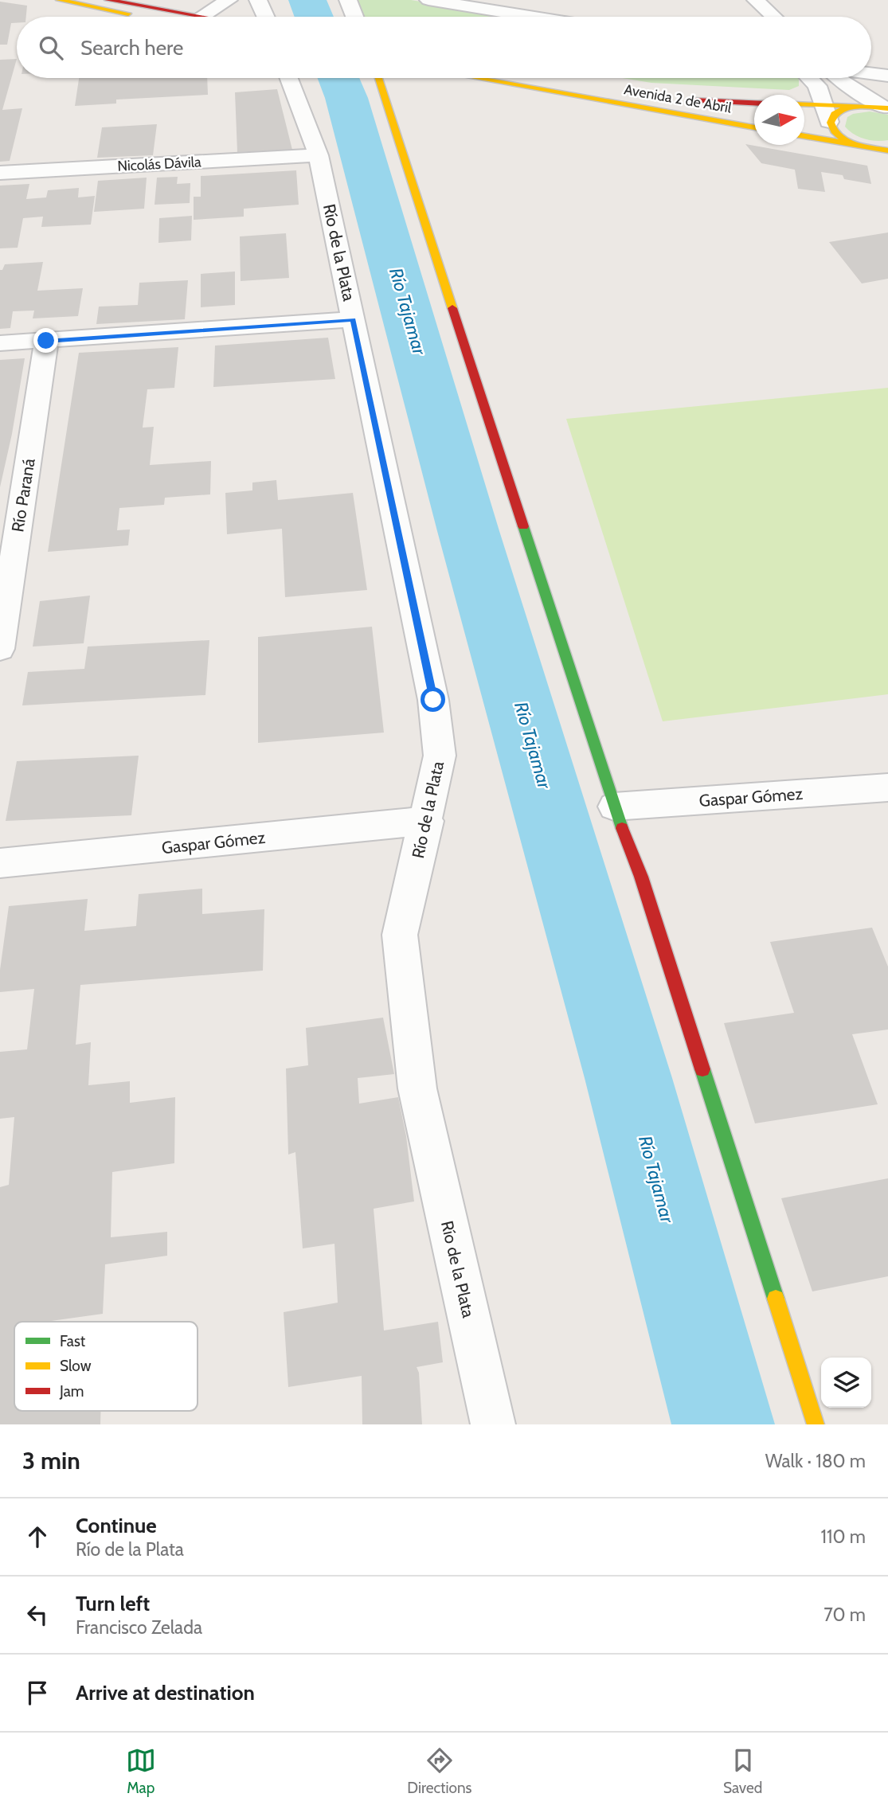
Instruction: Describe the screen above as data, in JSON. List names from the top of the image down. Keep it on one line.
{"streets":{"main road":["Avenida 2 de Abril"],"street":["Nicolás Dávila","Río de la Plata","Río Paraná","Gaspar Gómez"]},"crossings":[["Nicolás Dávila","Río de la Plata"],["Río de la Plata","Gaspar Gómez"]],"water":["Río Tajamar"],"legend":["Fast","Slow","Jam"],"north":"right","page":{"search":"Search here","heading":["3 min","Walk · 180 m"],"list":[["Continue","Río de la Plata","110 m"],["Turn left","Francisco Zelada","70 m"],"Arrive at destination"],"nav":["Map","Directions","Saved"]}}
